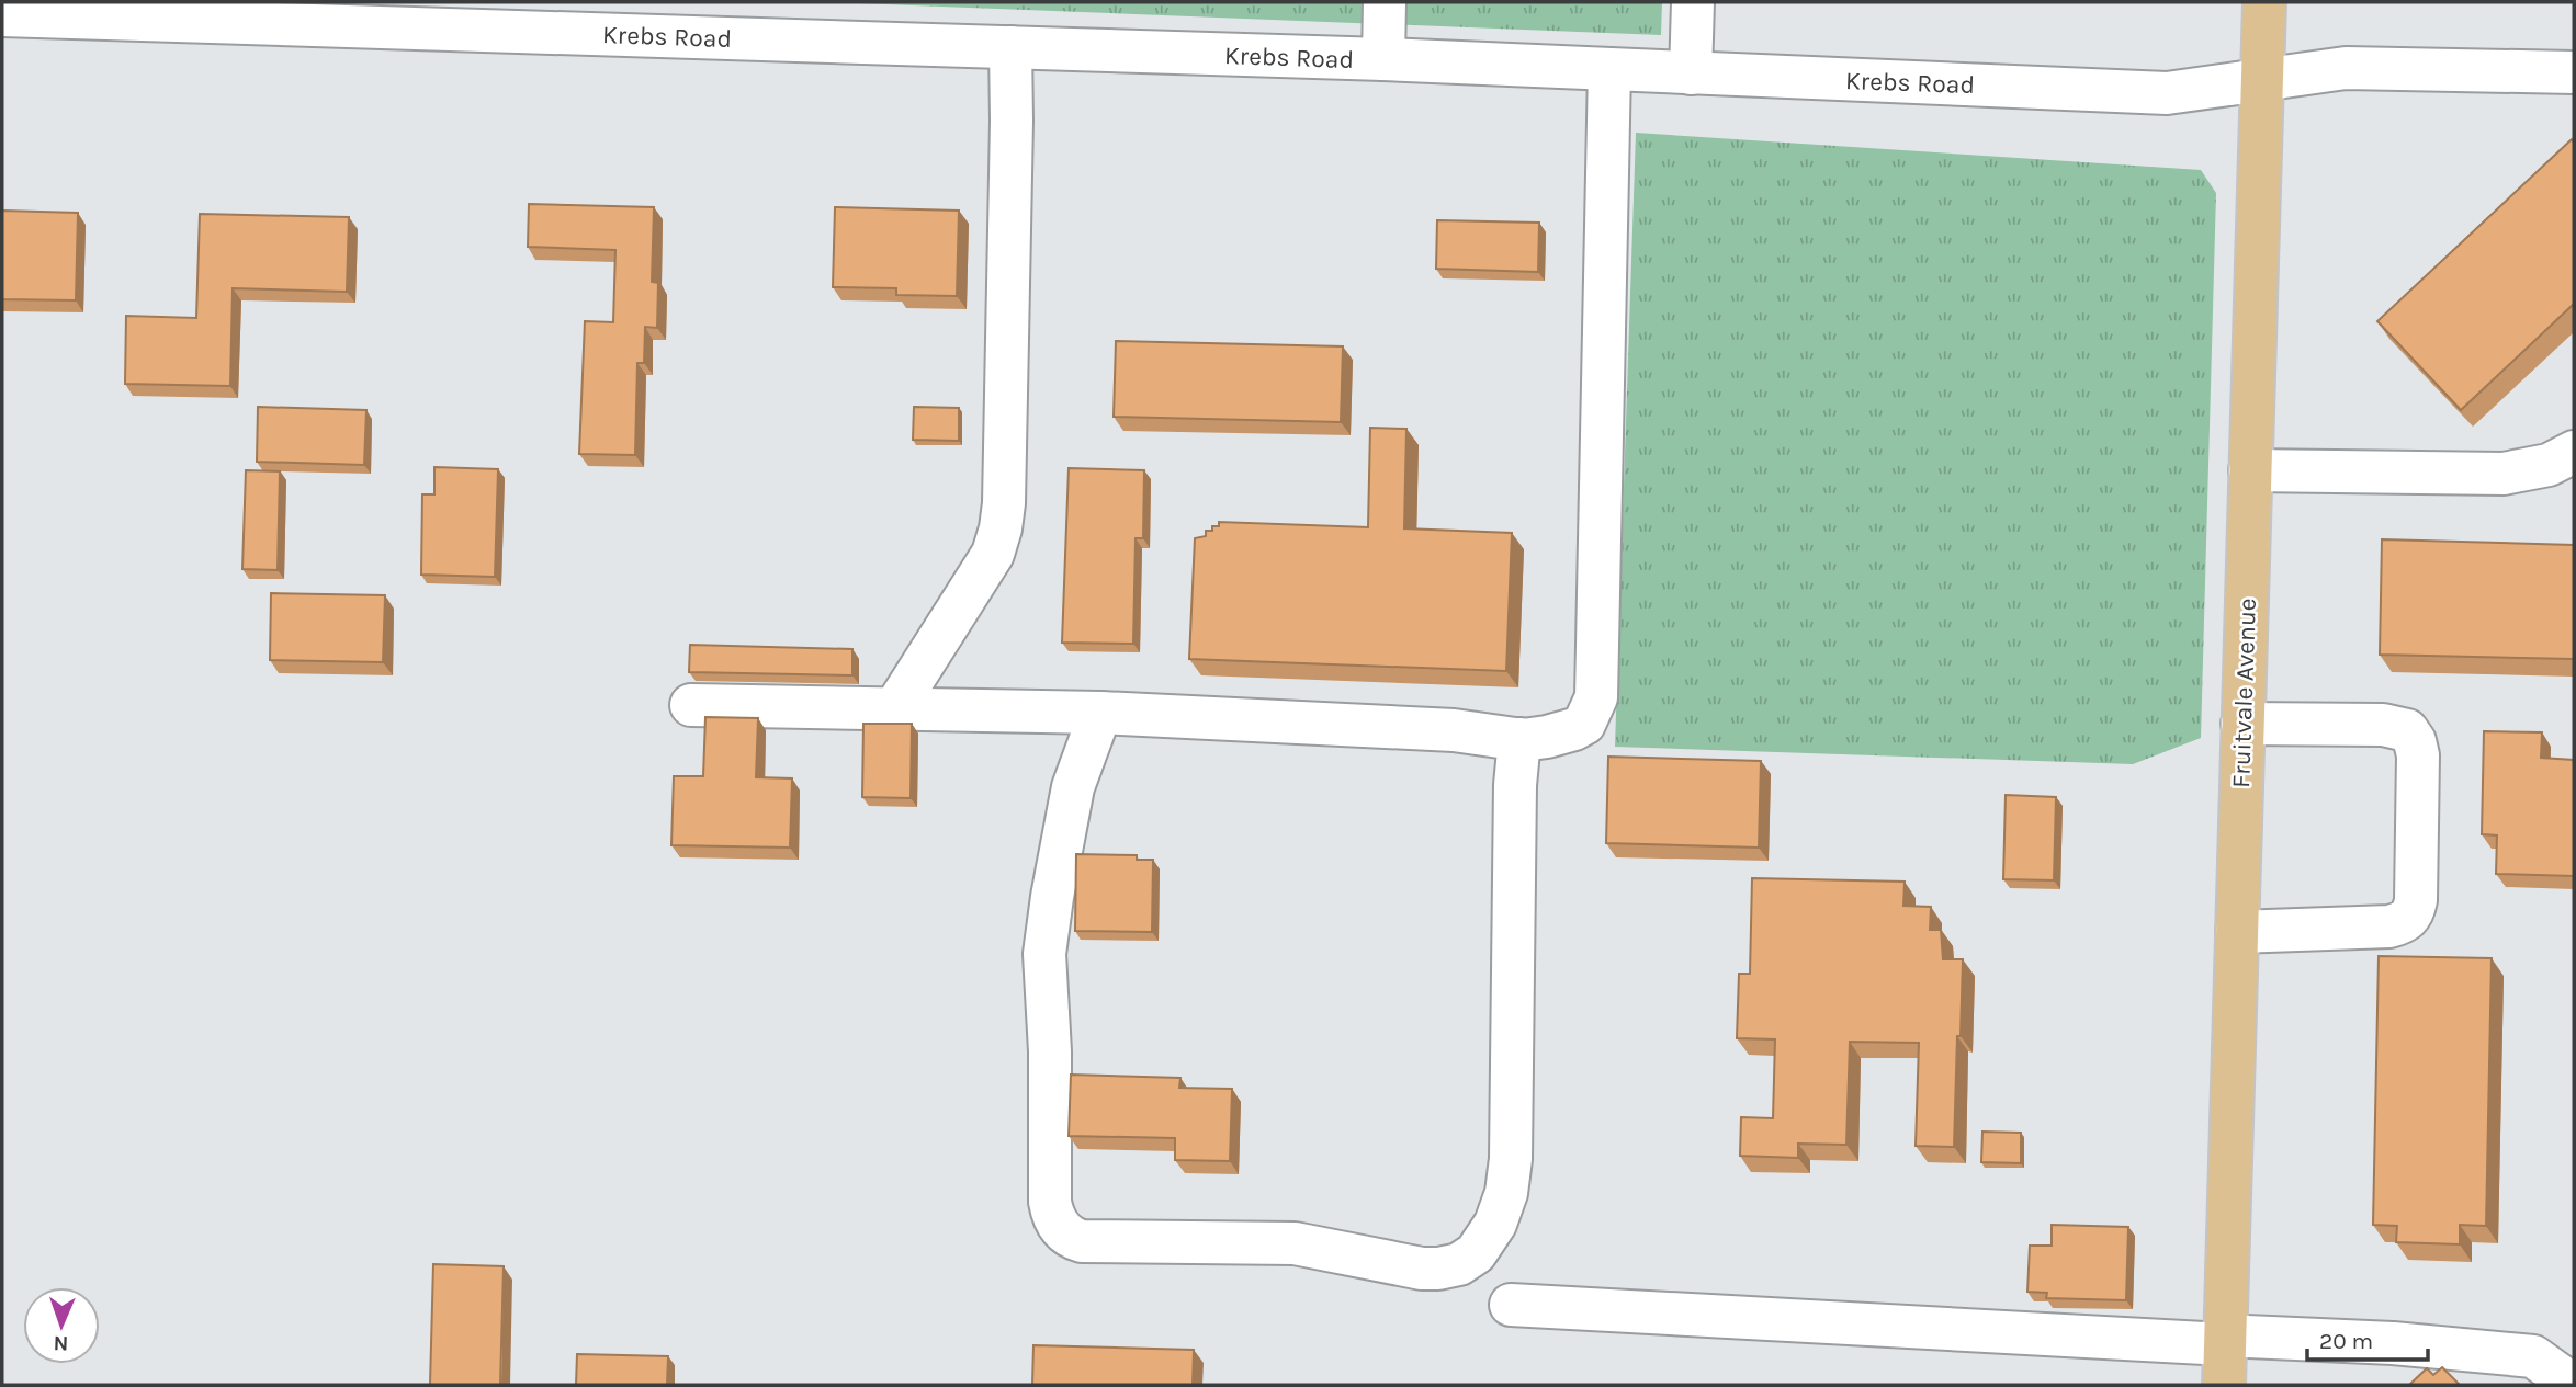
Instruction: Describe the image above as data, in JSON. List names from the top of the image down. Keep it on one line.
{"streets":{"main road":["Fruitvale Avenue"],"street":["Krebs Road"]},"crossings":[["Krebs Road","Fruitvale Avenue"]],"scale_bar":"20 m","north":"bottom"}
